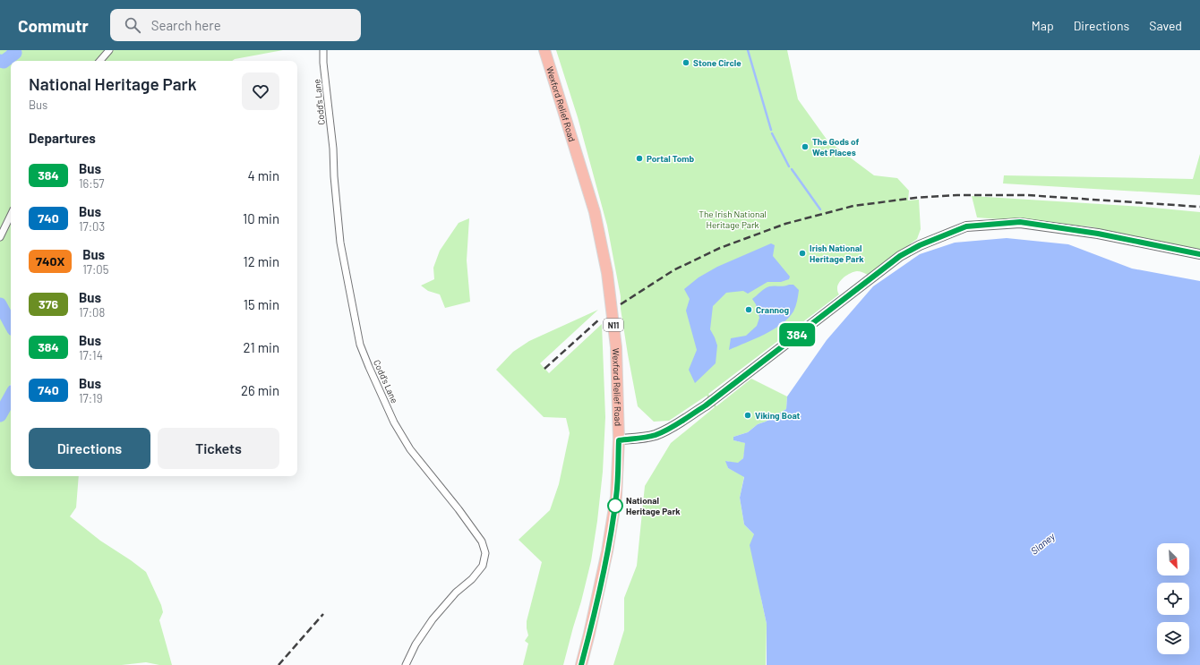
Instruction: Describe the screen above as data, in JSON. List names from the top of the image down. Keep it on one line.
{"streets":{"highway":["Wexford Relief Road","N11"],"street":["Codd's Lane"]},"water":["Slaney"],"parks":["The Irish National Heritage Park"],"places":["Stone Circle","The Gods of Wet Places","Portal Tomb","Irish National Heritage Park","Crannog","Viking Boat","National Heritage Park"],"lines":["bus line 384"],"north":"bottom right","page":{"header":"Commutr","search":"Search here","nav":["Map","Directions","Saved"],"on_map":"384","heading":[["National Heritage Park","Bus"],"Departures"],"list":[{"mark":"384","name":"Bus","note":"16:57","value":"4 min"},{"mark":"740","name":"Bus","note":"17:03","value":"10 min"},{"mark":"740X","name":"Bus","note":"17:05","value":"12 min"},{"mark":"376","name":"Bus","note":"17:08","value":"15 min"},{"mark":"384","name":"Bus","note":"17:14","value":"21 min"},{"mark":"740","name":"Bus","note":"17:19","value":"26 min"}],"buttons":["Directions","Tickets"]}}
